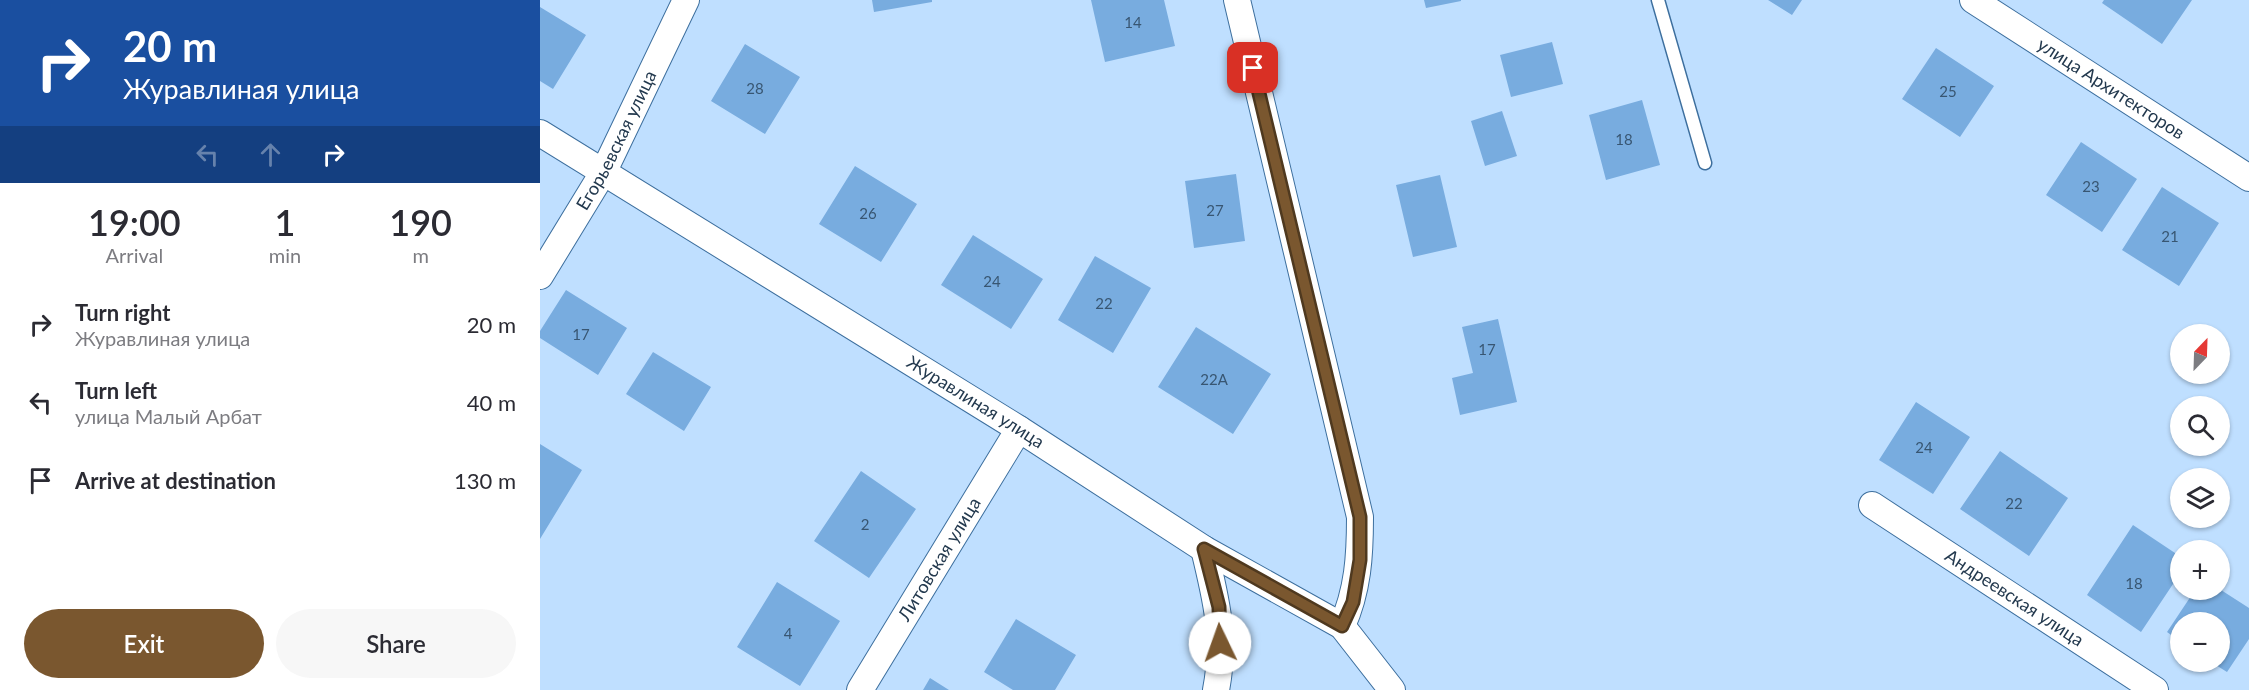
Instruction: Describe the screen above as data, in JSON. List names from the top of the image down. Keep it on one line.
{"streets":{"street":["улица Архитекторов","Егорьевская улица","Журавлиная улица","Литовская улица","Андреевская улица"]},"crossings":[["Егорьевская улица","Журавлиная улица"],["Журавлиная улица","Литовская улица"]],"house_numbers":["14","28","25","18","23","27","26","21","24","22","17","17","22А","24","22","2","18","4"],"north":"top right","page":{"turn":["20 m","Журавлиная улица"],"eta":["19:00","Arrival","1","min","190","m"],"list":[{"name":"Turn right","note":"Журавлиная улица","value":"20 m"},{"name":"Turn left","note":"улица Малый Арбат","value":"40 m"},{"name":"Arrive at destination","value":"130 m"}],"map_buttons":["+","−"],"buttons":["Exit","Share"]}}
